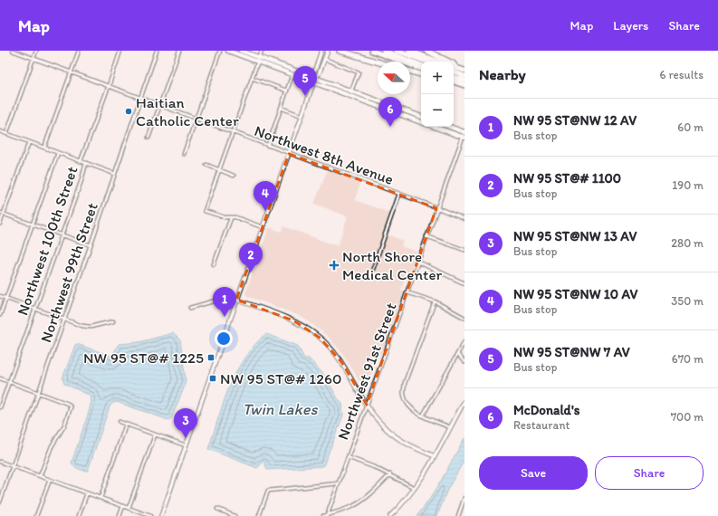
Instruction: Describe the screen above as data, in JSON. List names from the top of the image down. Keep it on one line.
{"streets":{"street":["Northwest 8th Avenue","Northwest 100th Street","Northwest 99th Street","Northwest 91st Street"]},"crossings":[["Northwest 8th Avenue","Northwest 100th Street"],["Northwest 8th Avenue","Northwest 99th Street"],["Northwest 8th Avenue","Northwest 91st Street"]],"water":["Twin Lakes"],"places":{"other":["Haitian Catholic Center"],"health":["North Shore Medical Center"],"transit":["NW 95 ST@# 1225","NW 95 ST@# 1260"]},"north":"left","page":{"header":"Map","nav":["Map","Layers","Share"],"heading":["Nearby","6 results"],"map_buttons":["+","−"],"pins":["5","6","4","2","1","3"],"list":[{"mark":"1","name":"NW 95 ST@NW 12 AV","note":"Bus stop","value":"60 m"},{"mark":"2","name":"NW 95 ST@# 1100","note":"Bus stop","value":"190 m"},{"mark":"3","name":"NW 95 ST@NW 13 AV","note":"Bus stop","value":"280 m"},{"mark":"4","name":"NW 95 ST@NW 10 AV","note":"Bus stop","value":"350 m"},{"mark":"5","name":"NW 95 ST@NW 7 AV","note":"Bus stop","value":"670 m"},{"mark":"6","name":"McDonald's","note":"Restaurant","value":"700 m"}],"buttons":["Save","Share"]}}
